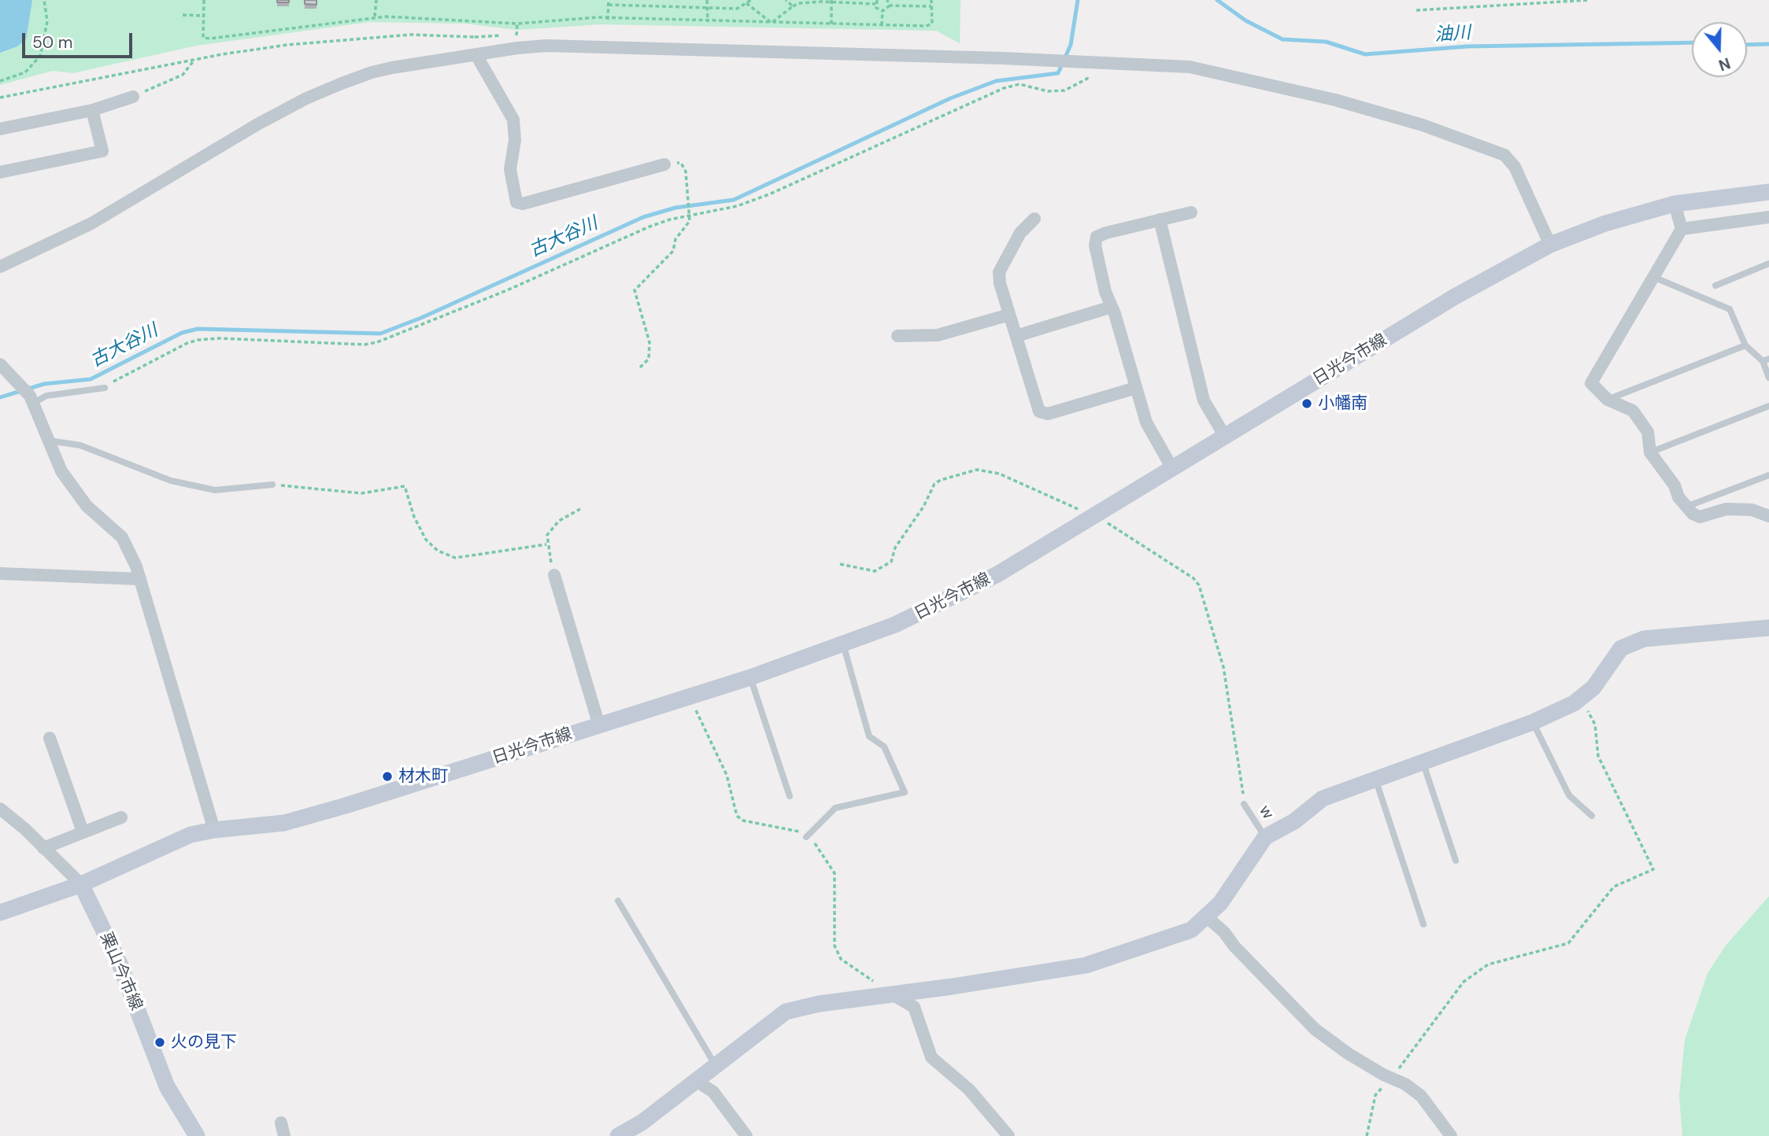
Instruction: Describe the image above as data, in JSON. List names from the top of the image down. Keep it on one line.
{"streets":{"main road":["日光今市線","栗山今市線"],"lane":["w"]},"crossings":[["日光今市線","栗山今市線"]],"water":["油川","古大谷川"],"places":["小幡南","材木町","火の見下"],"scale_bar":"50 m","north":"bottom"}
